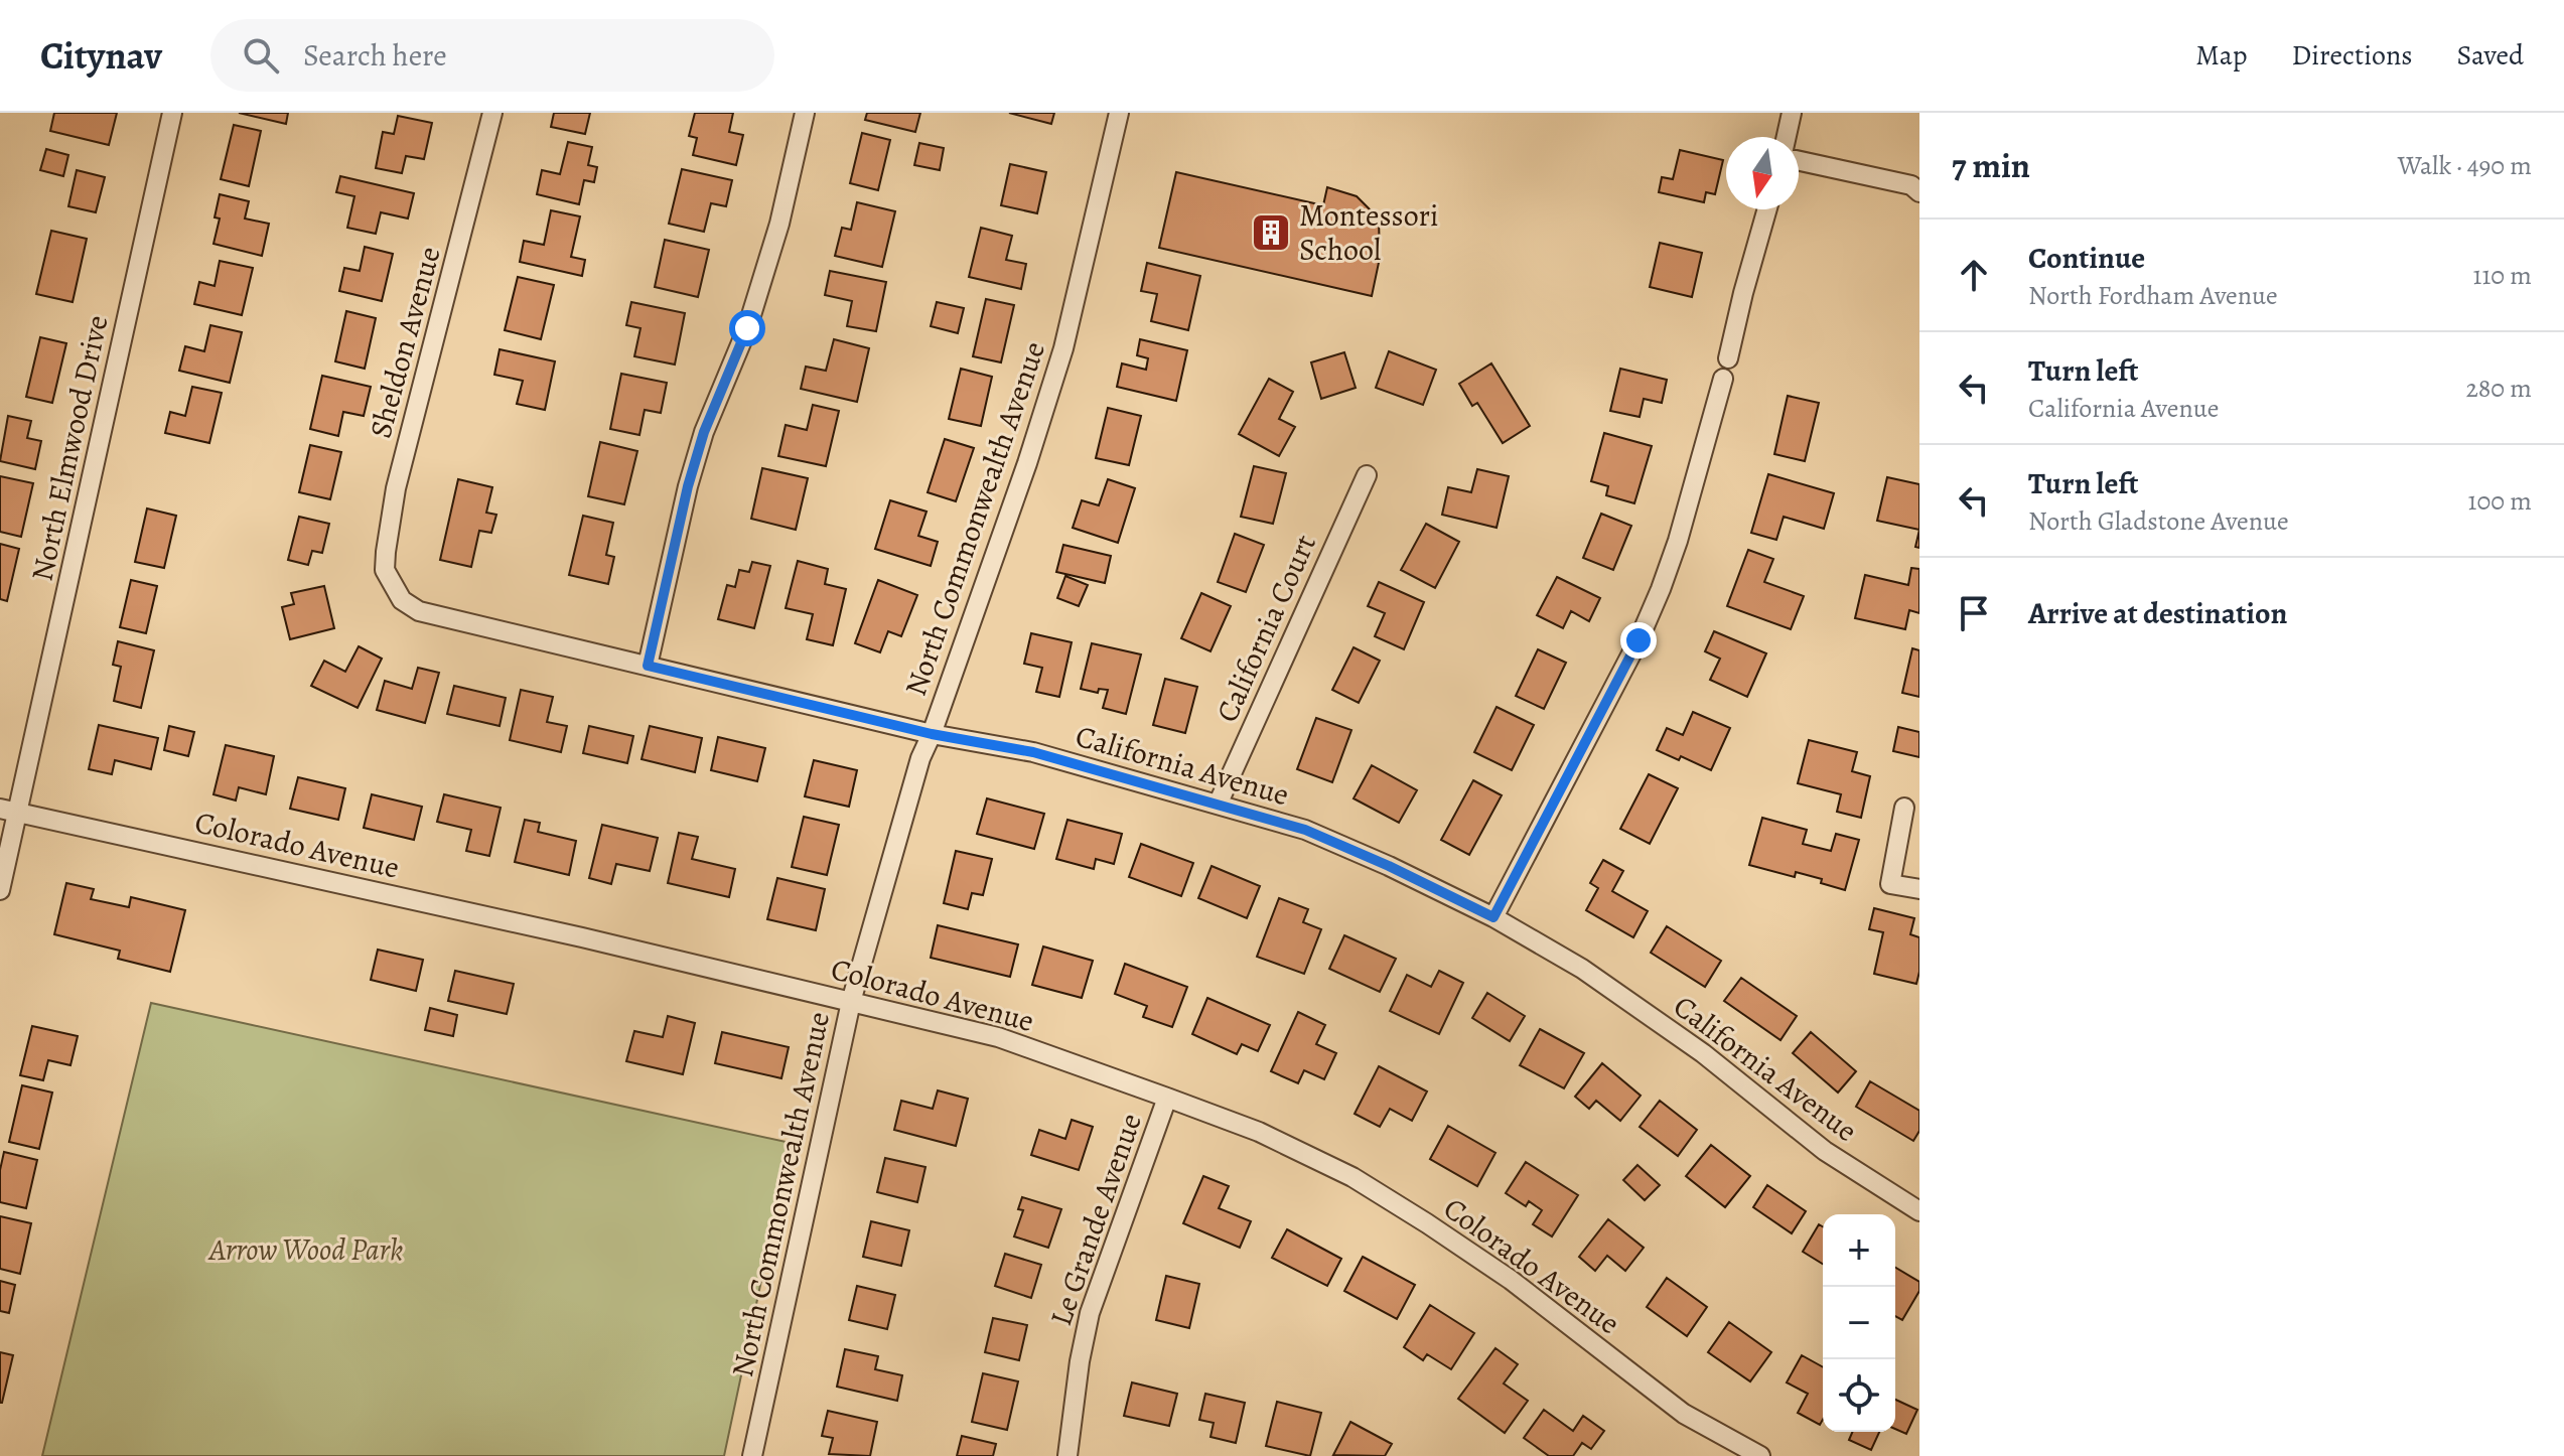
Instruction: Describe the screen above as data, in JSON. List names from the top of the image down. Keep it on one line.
{"streets":{"street":["Sheldon Avenue","North Elmwood Drive","North Commonwealth Avenue","California Court","California Avenue","Colorado Avenue","Le Grande Avenue"]},"crossings":[["Sheldon Avenue","California Avenue"],["North Elmwood Drive","Colorado Avenue"],["North Commonwealth Avenue","California Avenue"],["North Commonwealth Avenue","Colorado Avenue"],["California Court","California Avenue"],["Colorado Avenue","Le Grande Avenue"]],"parks":["Arrow Wood Park"],"places":{"building":["Montessori School"]},"north":"bottom","page":{"header":"Citynav","search":"Search here","nav":["Map","Directions","Saved"],"heading":["7 min","Walk · 490 m"],"list":[["Continue","North Fordham Avenue","110 m"],["Turn left","California Avenue","280 m"],["Turn left","North Gladstone Avenue","100 m"],"Arrive at destination"],"map_buttons":["+","−"]}}
